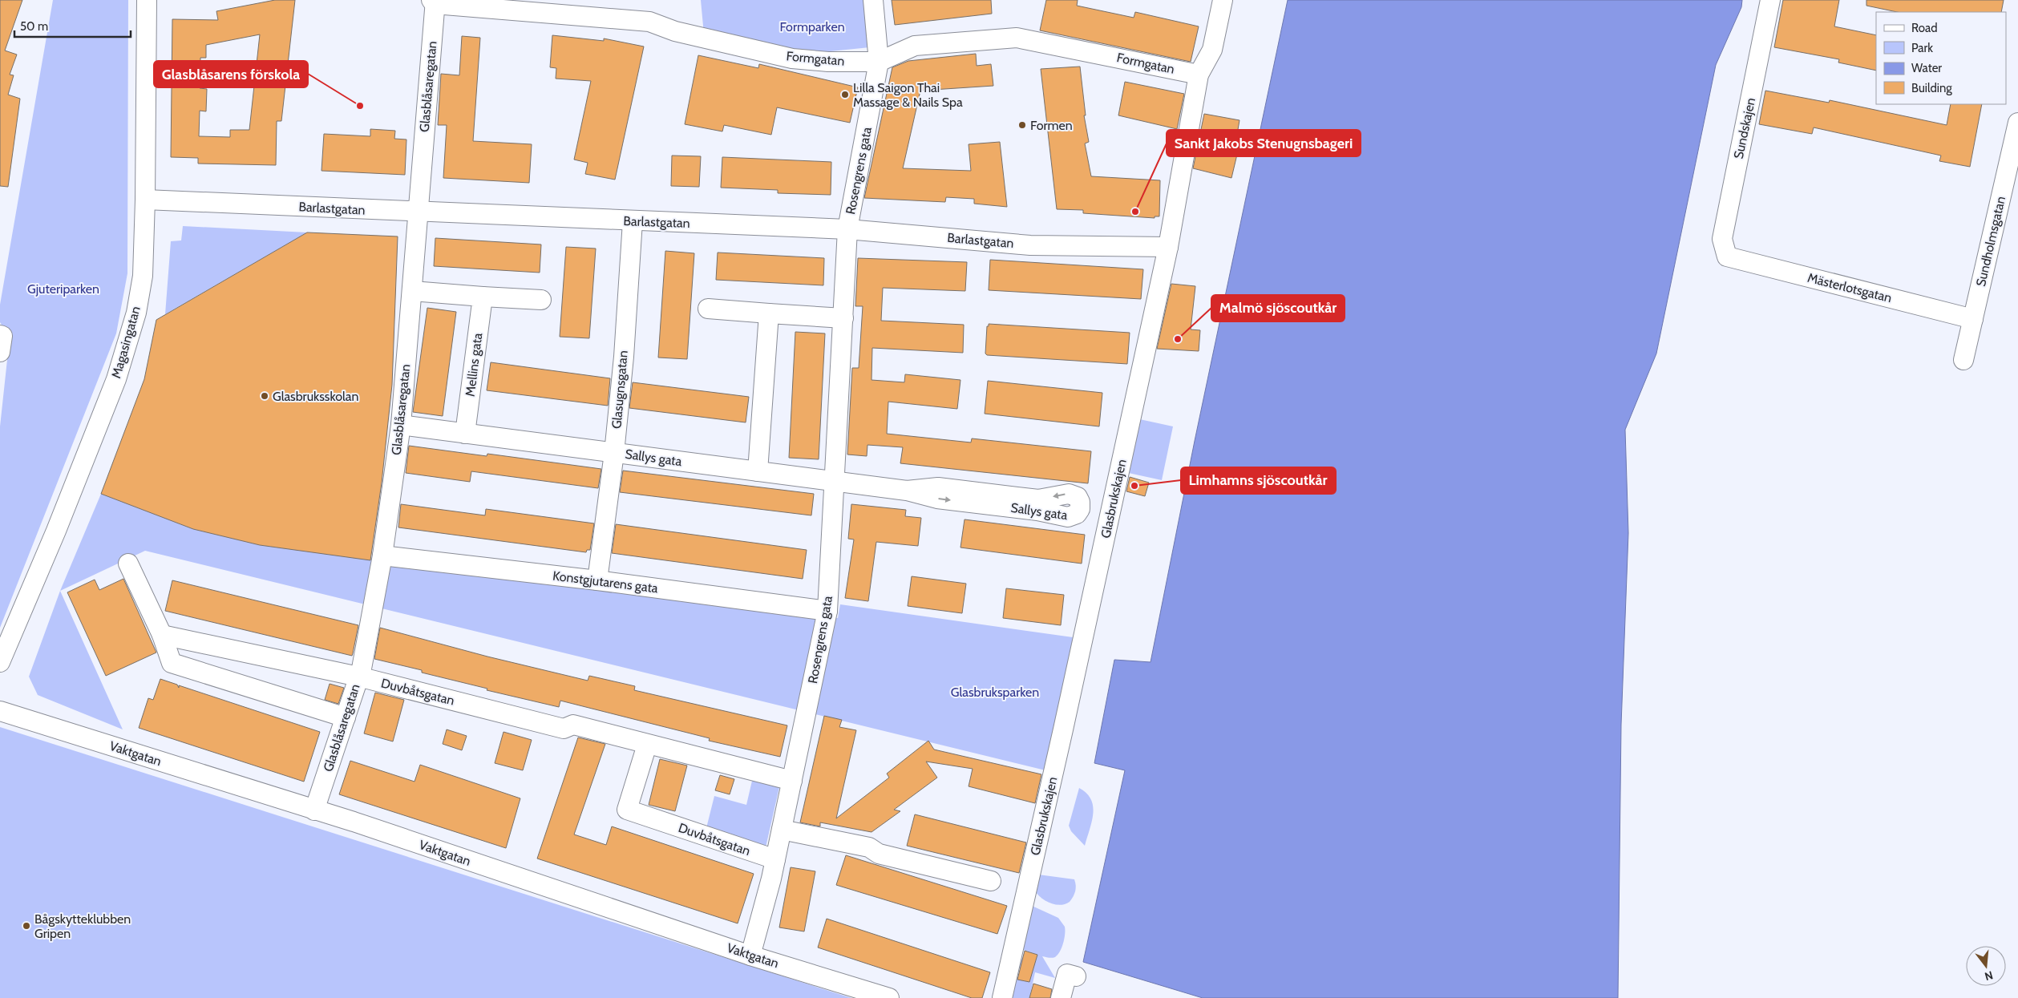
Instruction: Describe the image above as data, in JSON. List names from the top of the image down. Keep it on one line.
{"streets":{"street":["Formgatan","Glasblåsaregatan","Sundskajen","Rosengrens gata","Barlastgatan","Sundholmsgatan","Mästerlotsgatan","Magasingatan","Mellins gata","Glasugnsgatan","Sallys gata","Glasbrukskajen","Konstgjutarens gata","Duvbåtsgatan","Vaktgatan"]},"crossings":[["Formgatan","Glasblåsaregatan"],["Formgatan","Rosengrens gata"],["Formgatan","Glasbrukskajen"],["Glasblåsaregatan","Barlastgatan"],["Glasblåsaregatan","Sallys gata"],["Glasblåsaregatan","Konstgjutarens gata"],["Glasblåsaregatan","Duvbåtsgatan"],["Glasblåsaregatan","Vaktgatan"],["Sundskajen","Mästerlotsgatan"],["Rosengrens gata","Barlastgatan"],["Rosengrens gata","Sallys gata"],["Rosengrens gata","Konstgjutarens gata"],["Rosengrens gata","Duvbåtsgatan"],["Rosengrens gata","Vaktgatan"],["Barlastgatan","Magasingatan"],["Barlastgatan","Glasugnsgatan"],["Barlastgatan","Glasbrukskajen"],["Sundholmsgatan","Mästerlotsgatan"],["Mellins gata","Sallys gata"],["Glasugnsgatan","Sallys gata"],["Glasugnsgatan","Konstgjutarens gata"]],"parks":["Formparken","Gjuteriparken","Glasbruksparken"],"places":["Lilla Saigon Thai Massage & Nails Spa","Glasblåsarens förskola","Formen","Sankt Jakobs Stenugnsbageri","Malmö sjöscoutkår","Glasbruksskolan","Limhamns sjöscoutkår","Bågskytteklubben Gripen"],"legend":["Road","Park","Water","Building"],"scale_bar":"50 m","north":"bottom"}
